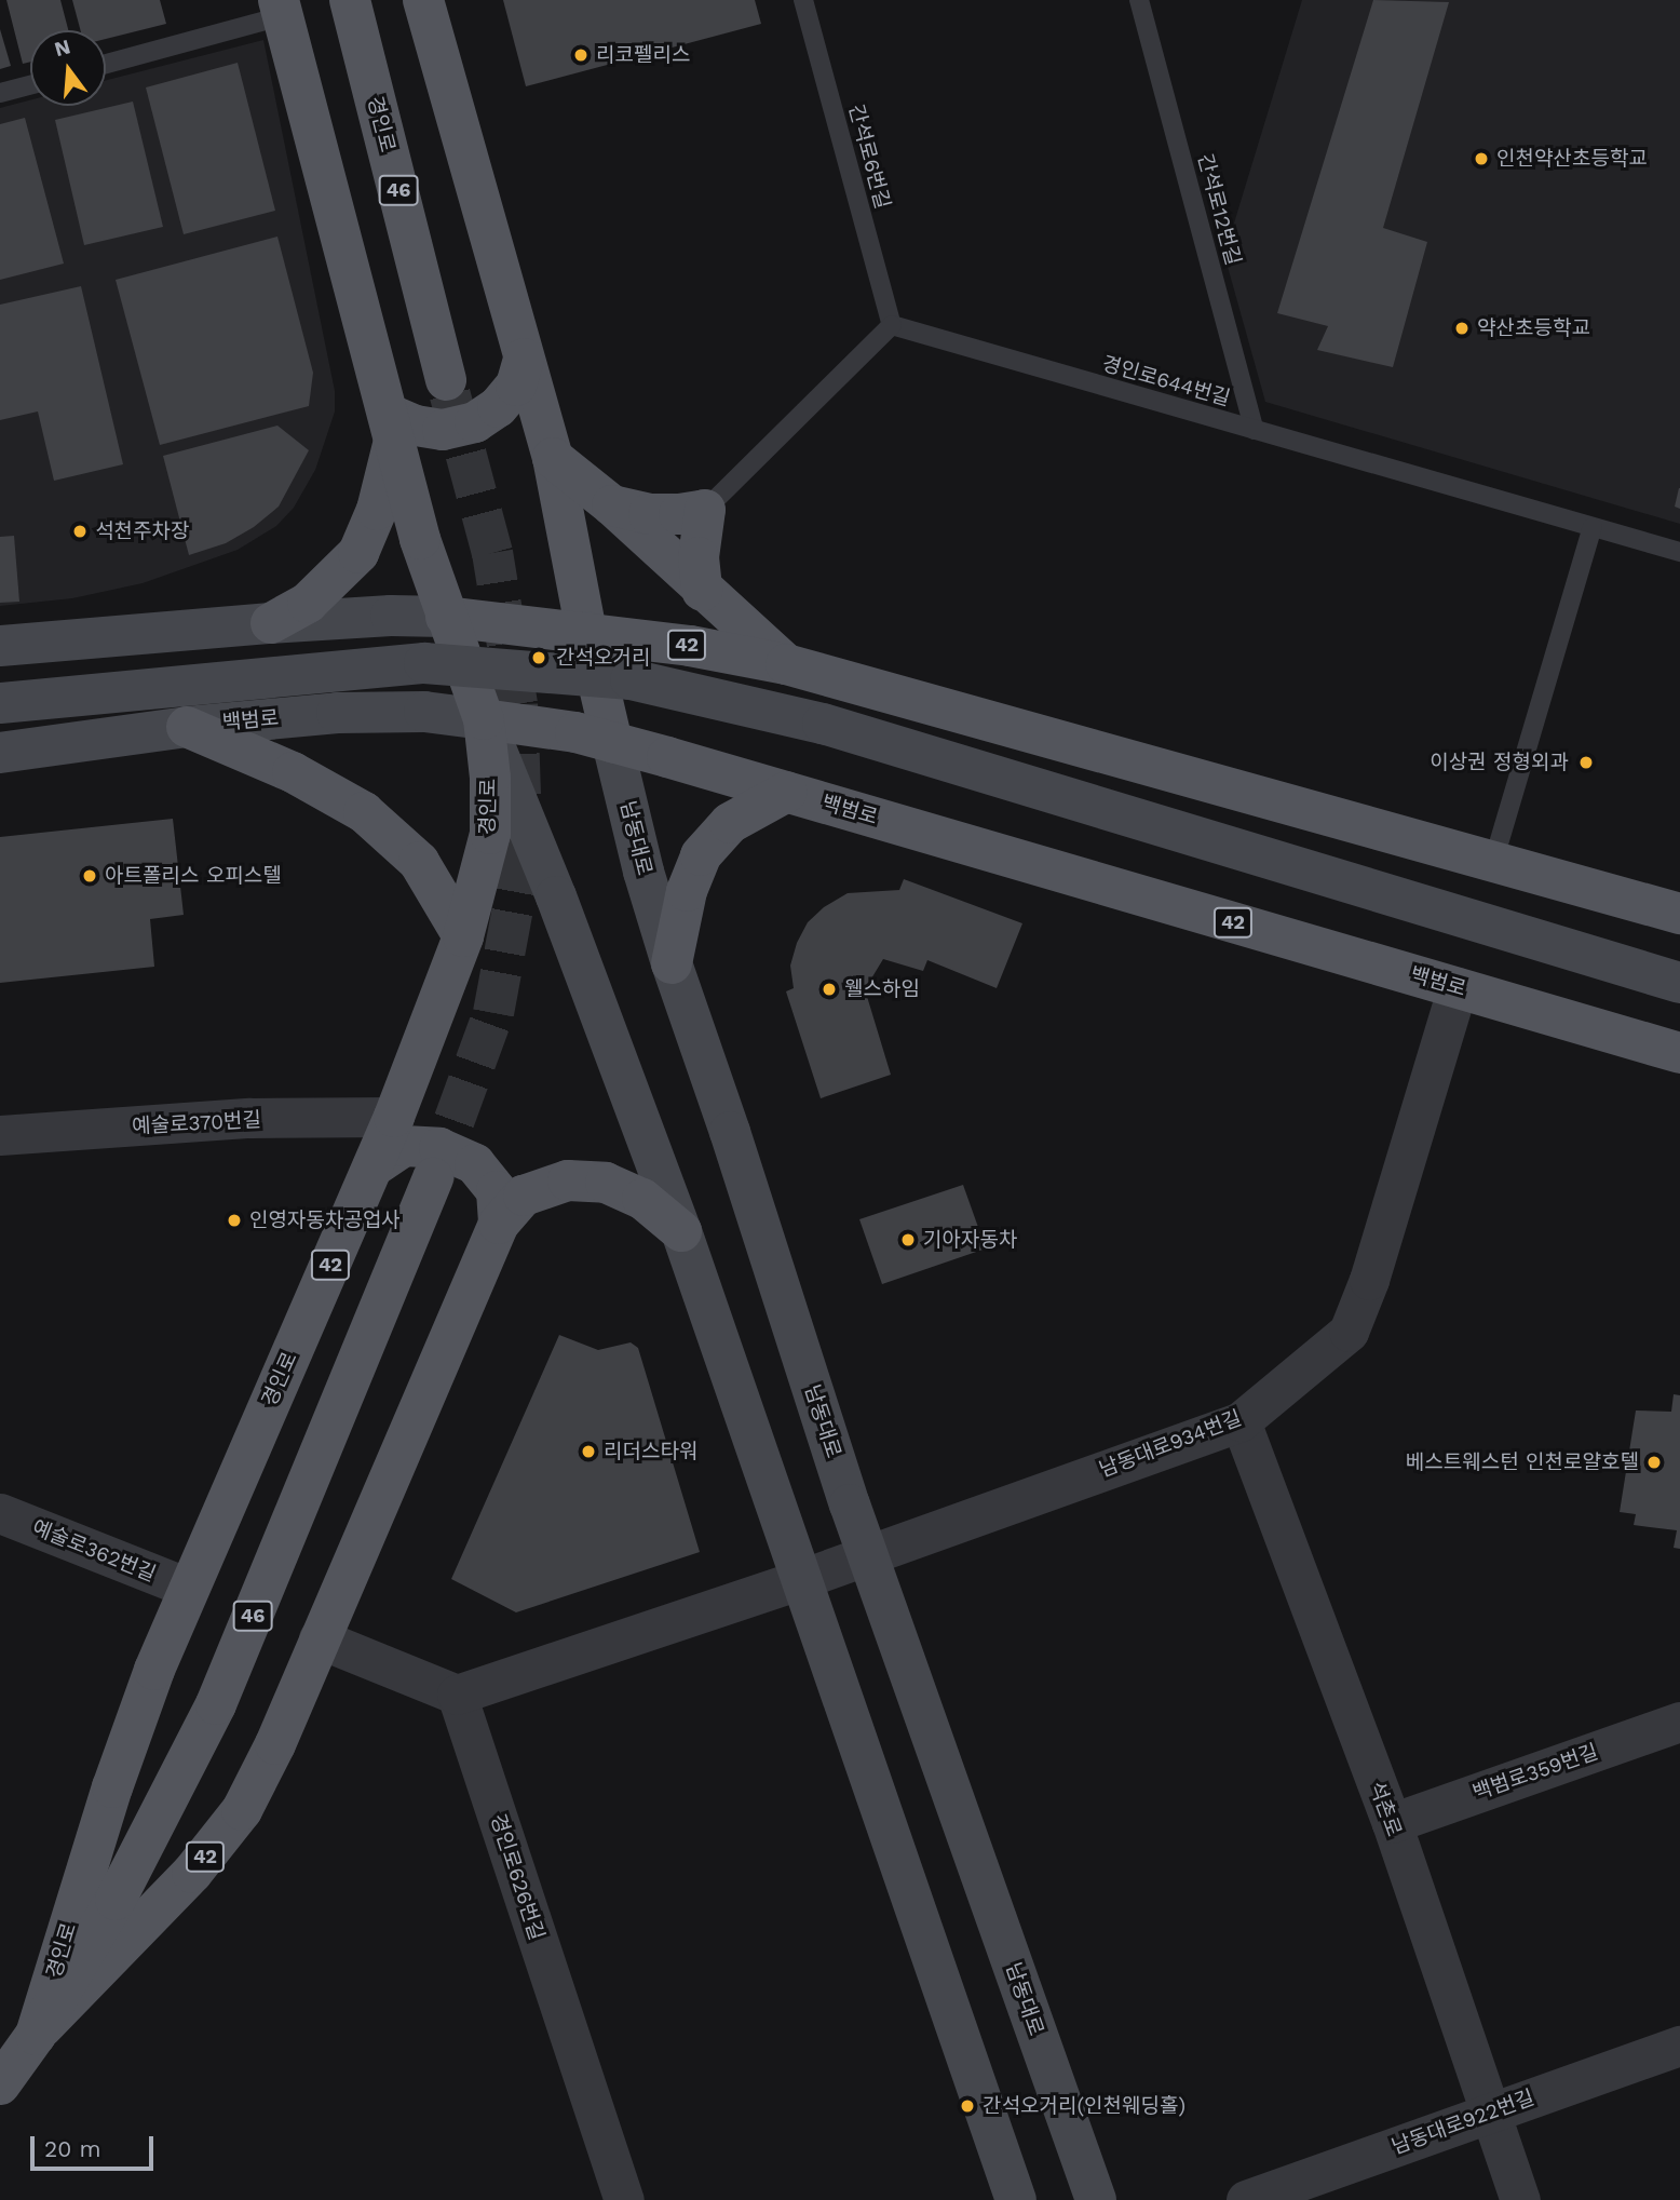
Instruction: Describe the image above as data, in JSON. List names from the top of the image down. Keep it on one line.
{"streets":{"main road":["경인로","46","42","백범로","남동대로"],"street":["예술로370번길","남동대로934번길","예술로362번길","백범로359번길","석촌로","경인로626번길","남동대로922번길"],"lane":["간석로6번길","간석로12번길","경인로644번길"]},"crossings":[["경인로","42"],["경인로","백범로"],["경인로","예술로370번길"],["경인로","예술로362번길"],["간석로6번길","경인로644번길"],["간석로12번길","경인로644번길"],["42","남동대로"],["백범로","남동대로"],["백범로","남동대로934번길"],["남동대로","남동대로934번길"],["남동대로934번길","석촌로"],["남동대로934번길","경인로626번길"],["백범로359번길","석촌로"],["석촌로","남동대로922번길"]],"places":["리코펠리스","인천약산초등학교","약산초등학교","석천주차장","간석오거리","이상권 정형외과","아트폴리스 오피스텔","웰스하임","인영자동차공업사","기아자동차","리더스타워","베스트웨스턴 인천로얄호텔","간석오거리(인천웨딩홀)"],"scale_bar":"20 m","north":"top"}
